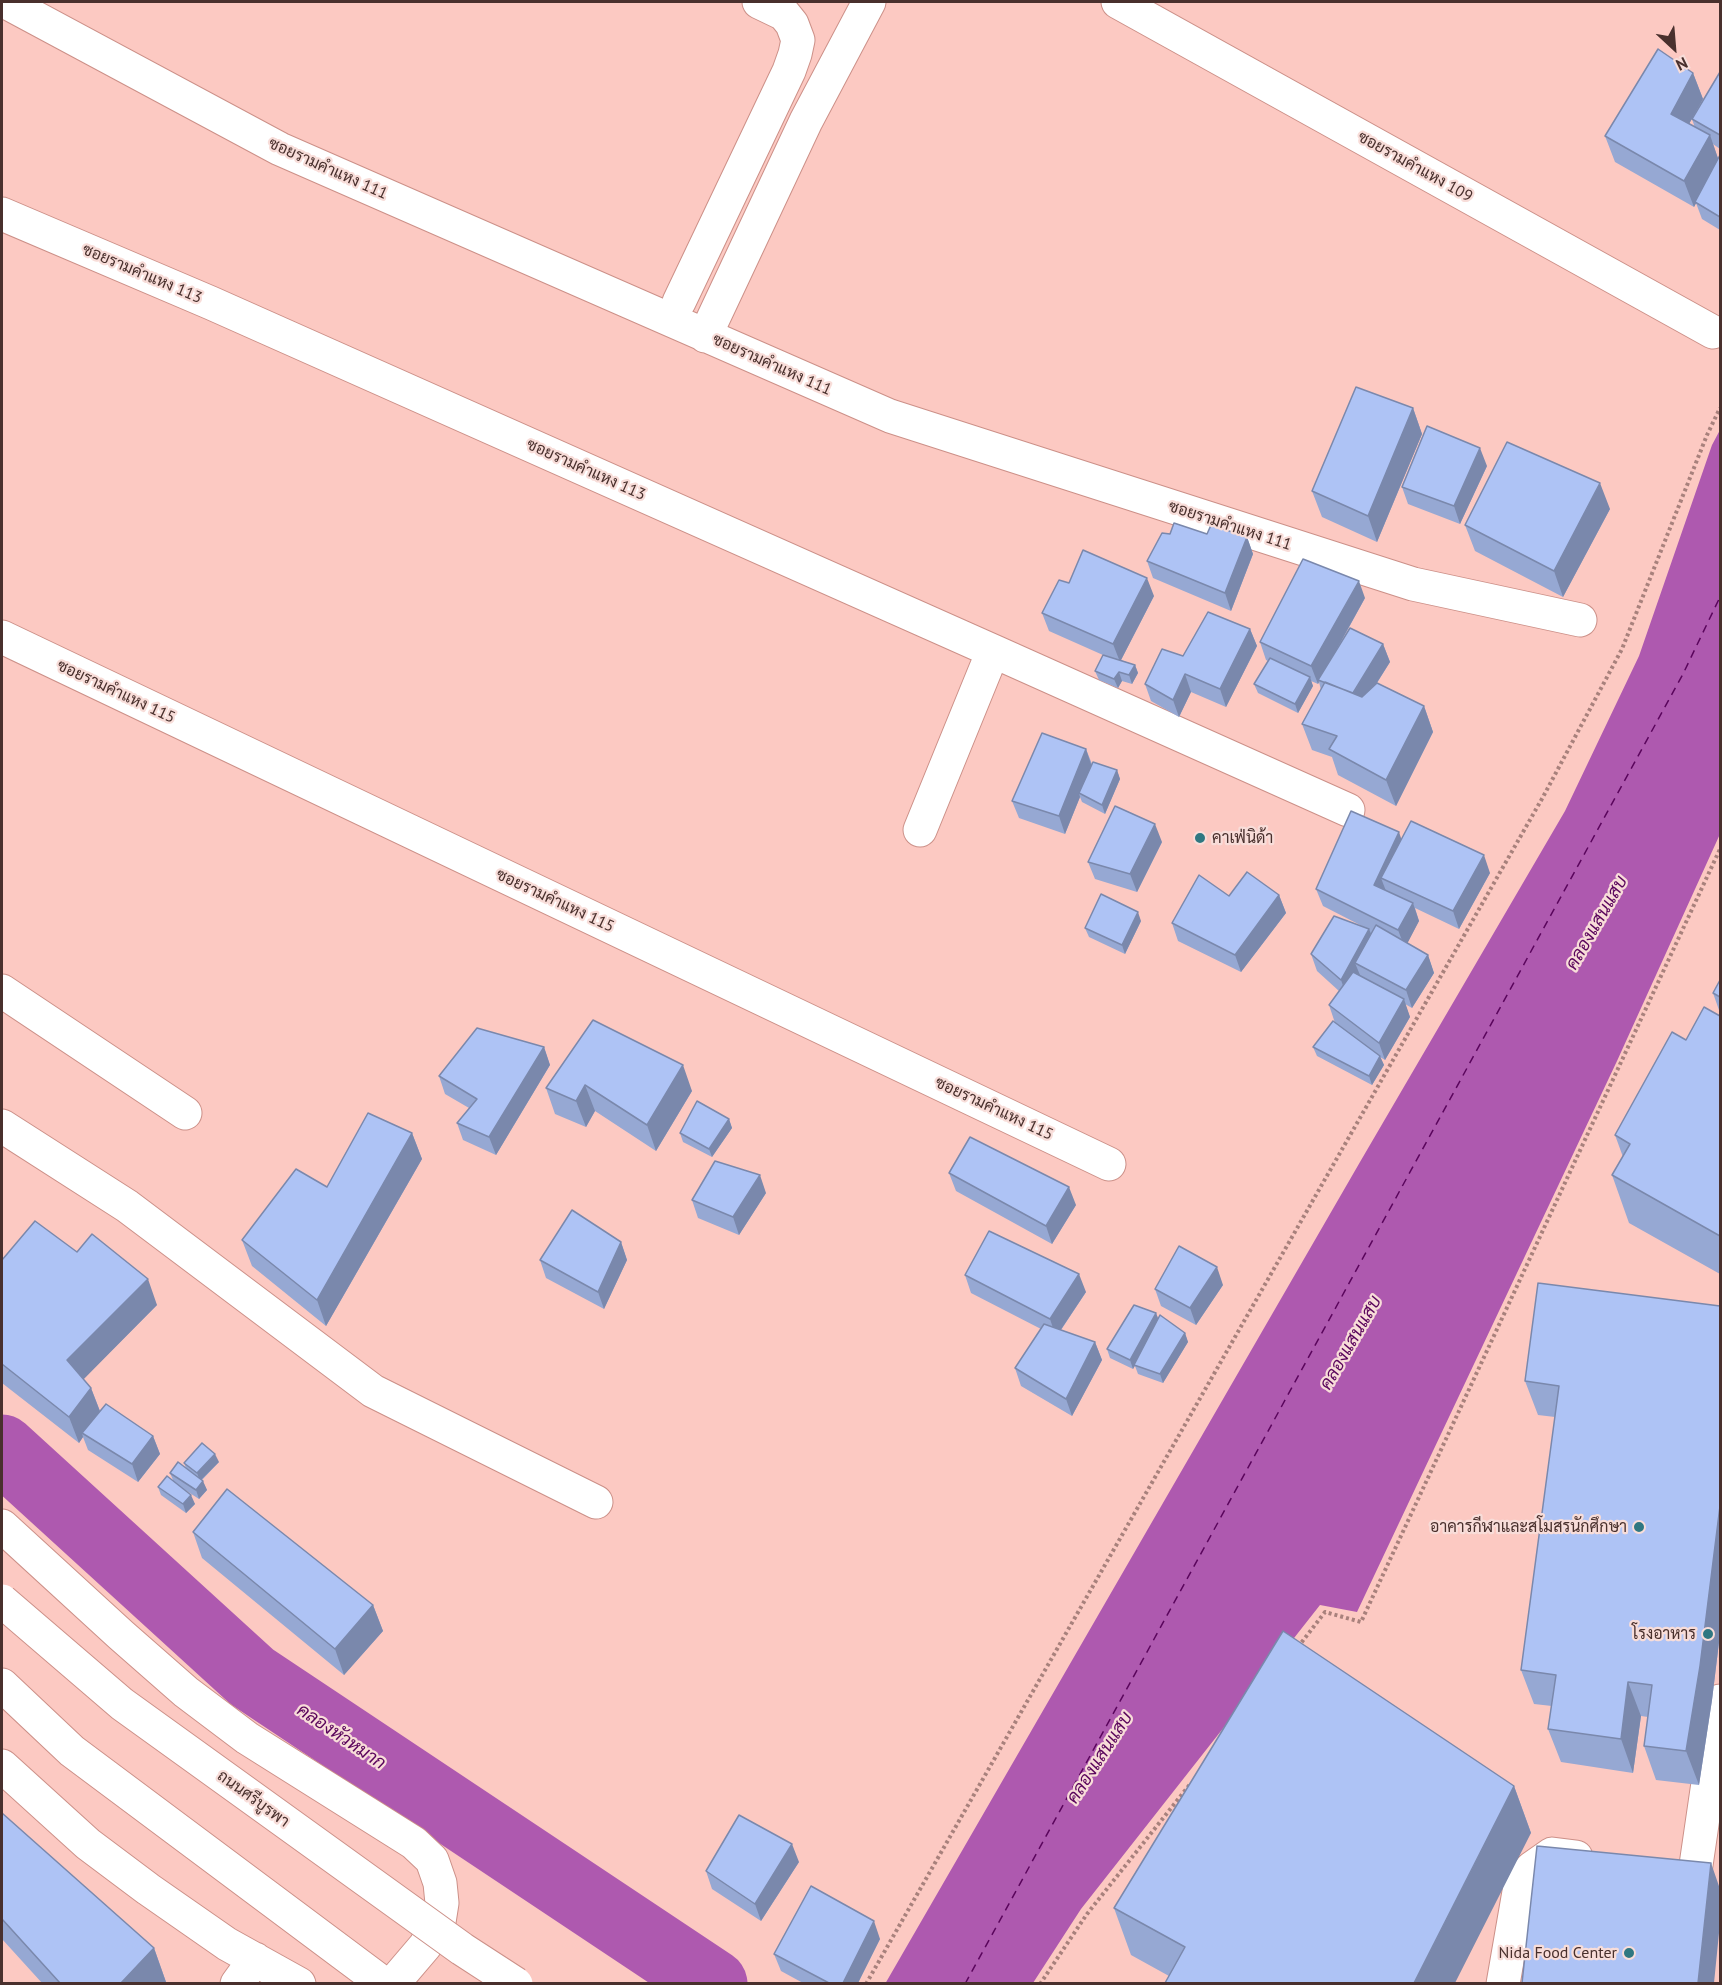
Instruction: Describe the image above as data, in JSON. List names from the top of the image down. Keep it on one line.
{"streets":{"street":["ซอยรามคำแหง 109","ซอยรามคำแหง 111","ซอยรามคำแหง 113","ซอยรามคำแหง 115","ถนนศรีบูรพา"]},"water":["คลองแสนแสบ","คลองหัวหมาก"],"places":["คาเฟ่นิด้า","อาคารกีฬาและสโมสรนักศึกษา","โรงอาหาร","Nida Food Center"],"north":"bottom right"}
